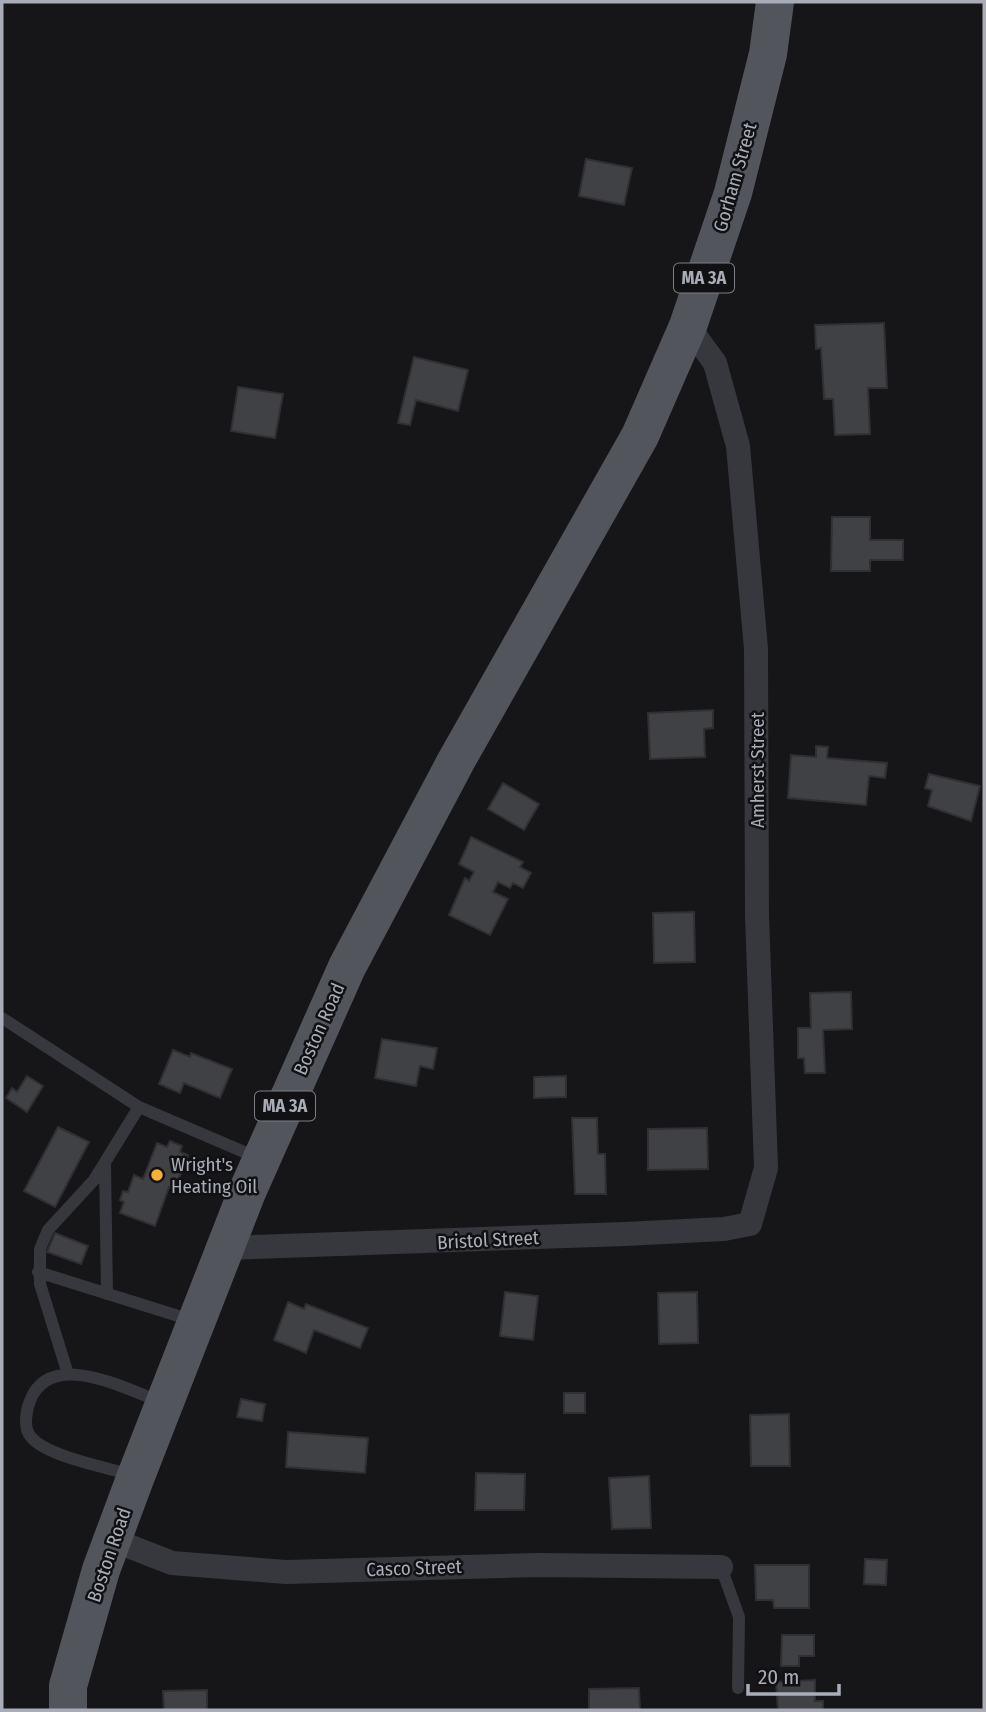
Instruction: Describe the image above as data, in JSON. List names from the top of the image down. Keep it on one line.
{"streets":{"main road":["Gorham Street","MA 3A","Boston Road"],"street":["Amherst Street","Bristol Street","Casco Street"]},"crossings":[["Gorham Street","Amherst Street"],["Gorham Street","Boston Road"],["Amherst Street","Bristol Street"],["Boston Road","Bristol Street"],["Boston Road","Casco Street"]],"places":["Wright's Heating Oil"],"scale_bar":"20 m"}
